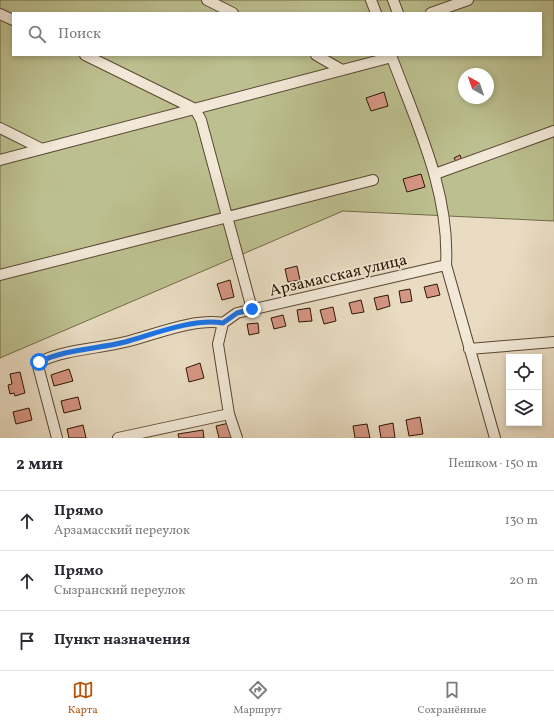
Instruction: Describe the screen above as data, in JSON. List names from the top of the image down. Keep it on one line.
{"streets":{"street":["Арзамасская улица"]},"north":"top left","page":{"search":"Поиск","heading":["2 мин","Пешком · 150 m"],"list":[["Прямо","Арзамасский переулок","130 m"],["Прямо","Сызранский переулок","20 m"],"Пункт назначения"],"nav":["Карта","Маршрут","Сохранённые"]}}
